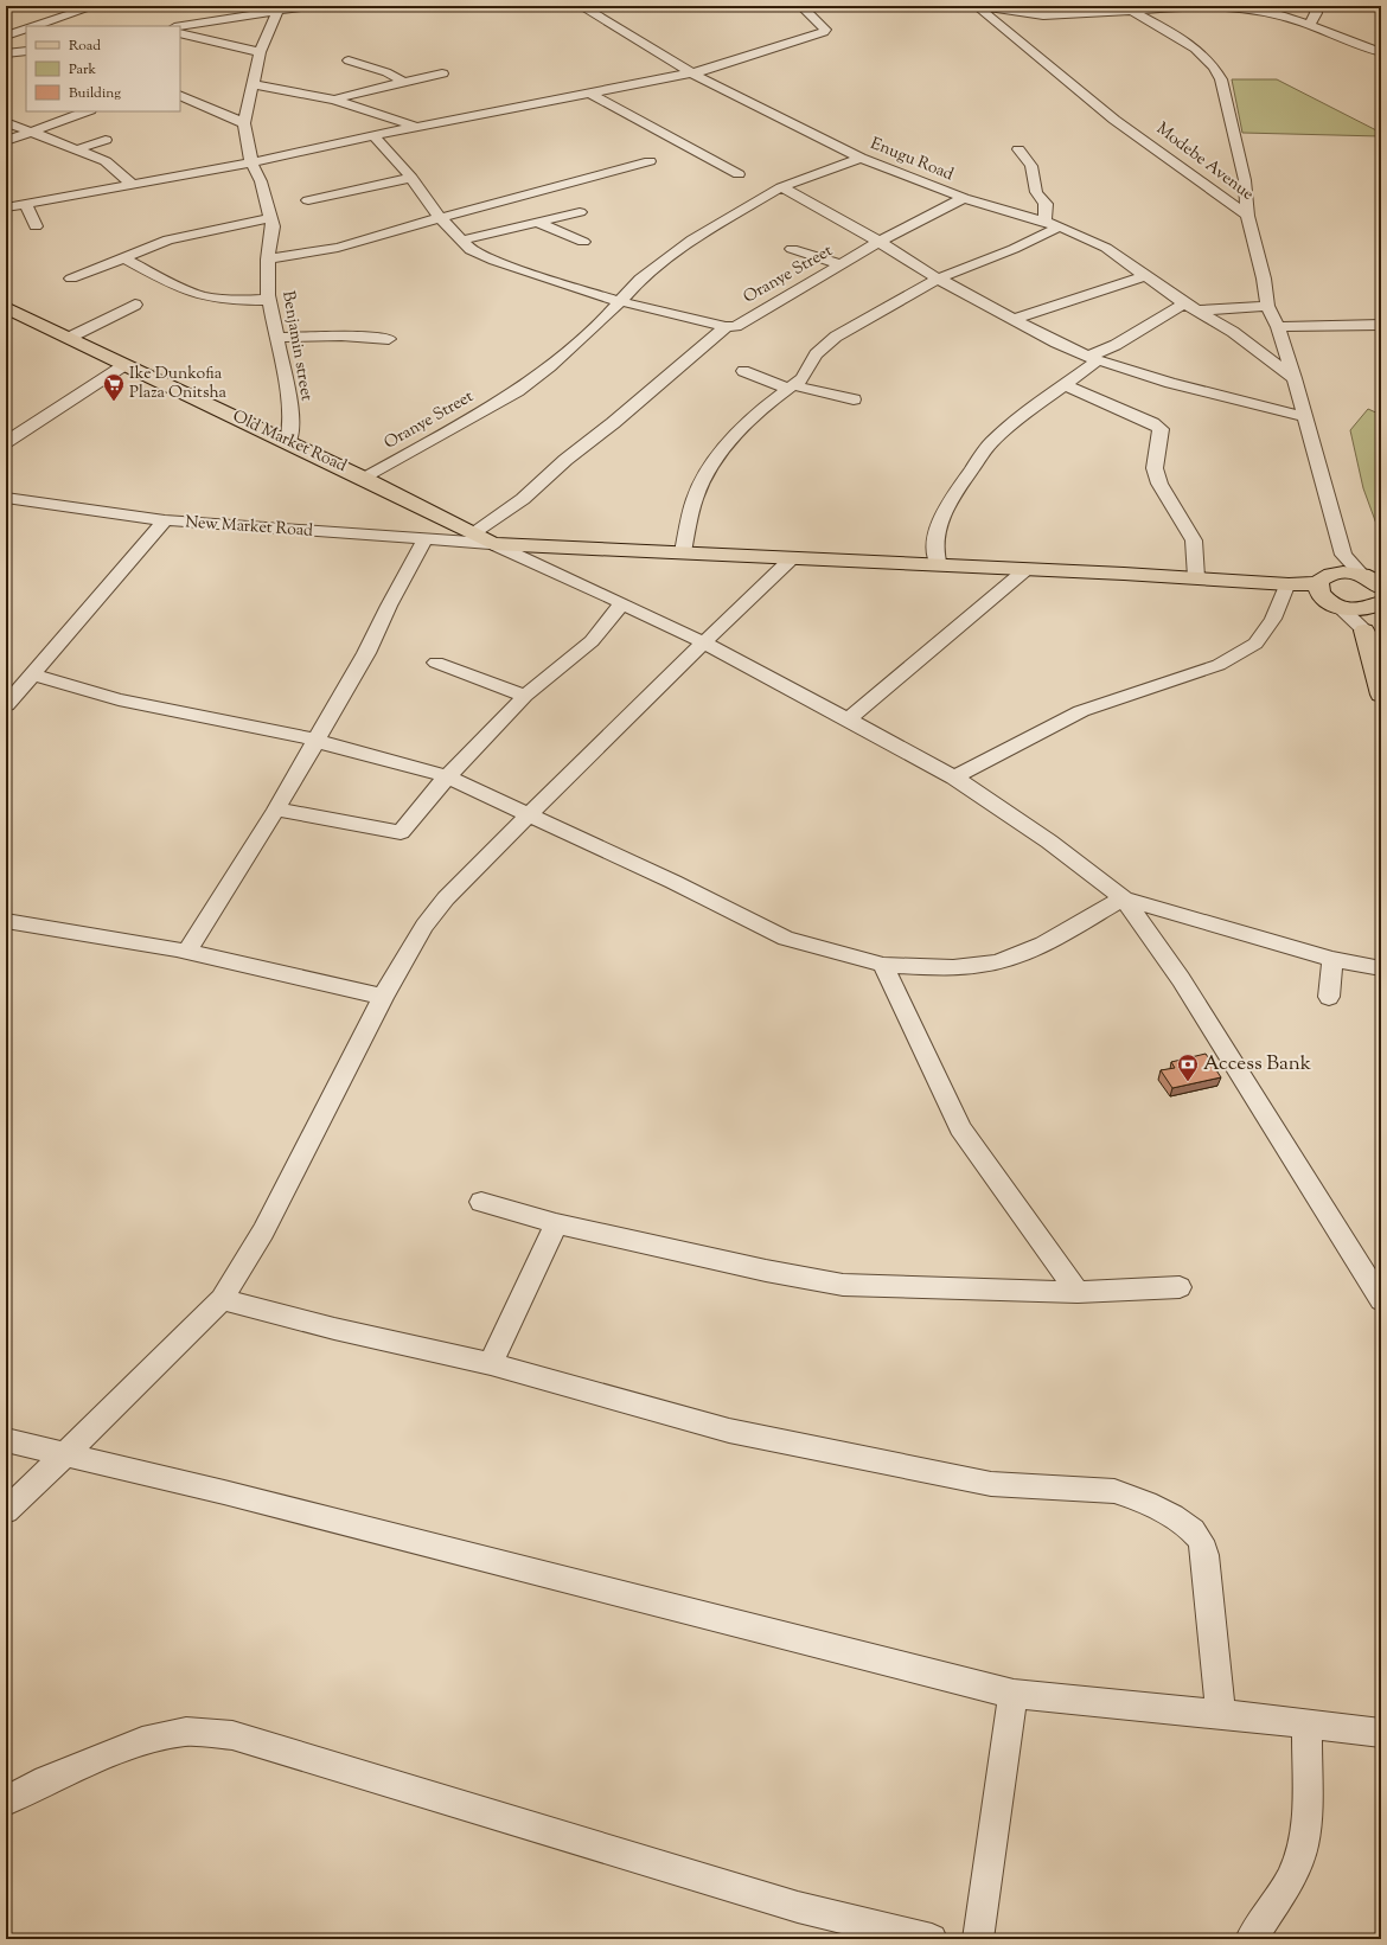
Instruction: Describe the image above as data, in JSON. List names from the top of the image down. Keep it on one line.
{"streets":{"main road":["Old Market Road"],"street":["Enugu Road","Modebe Avenue","Oranye Street","Benjamin street","New Market Road"]},"crossings":[["Enugu Road","Oranye Street"],["Oranye Street","Old Market Road"],["Benjamin street","Old Market Road"],["Old Market Road","New Market Road"]],"places":{"supermarket":["Ike Dunkofia Plaza Onitsha"],"bank":["Access Bank"]},"legend":["Road","Park","Building"]}
